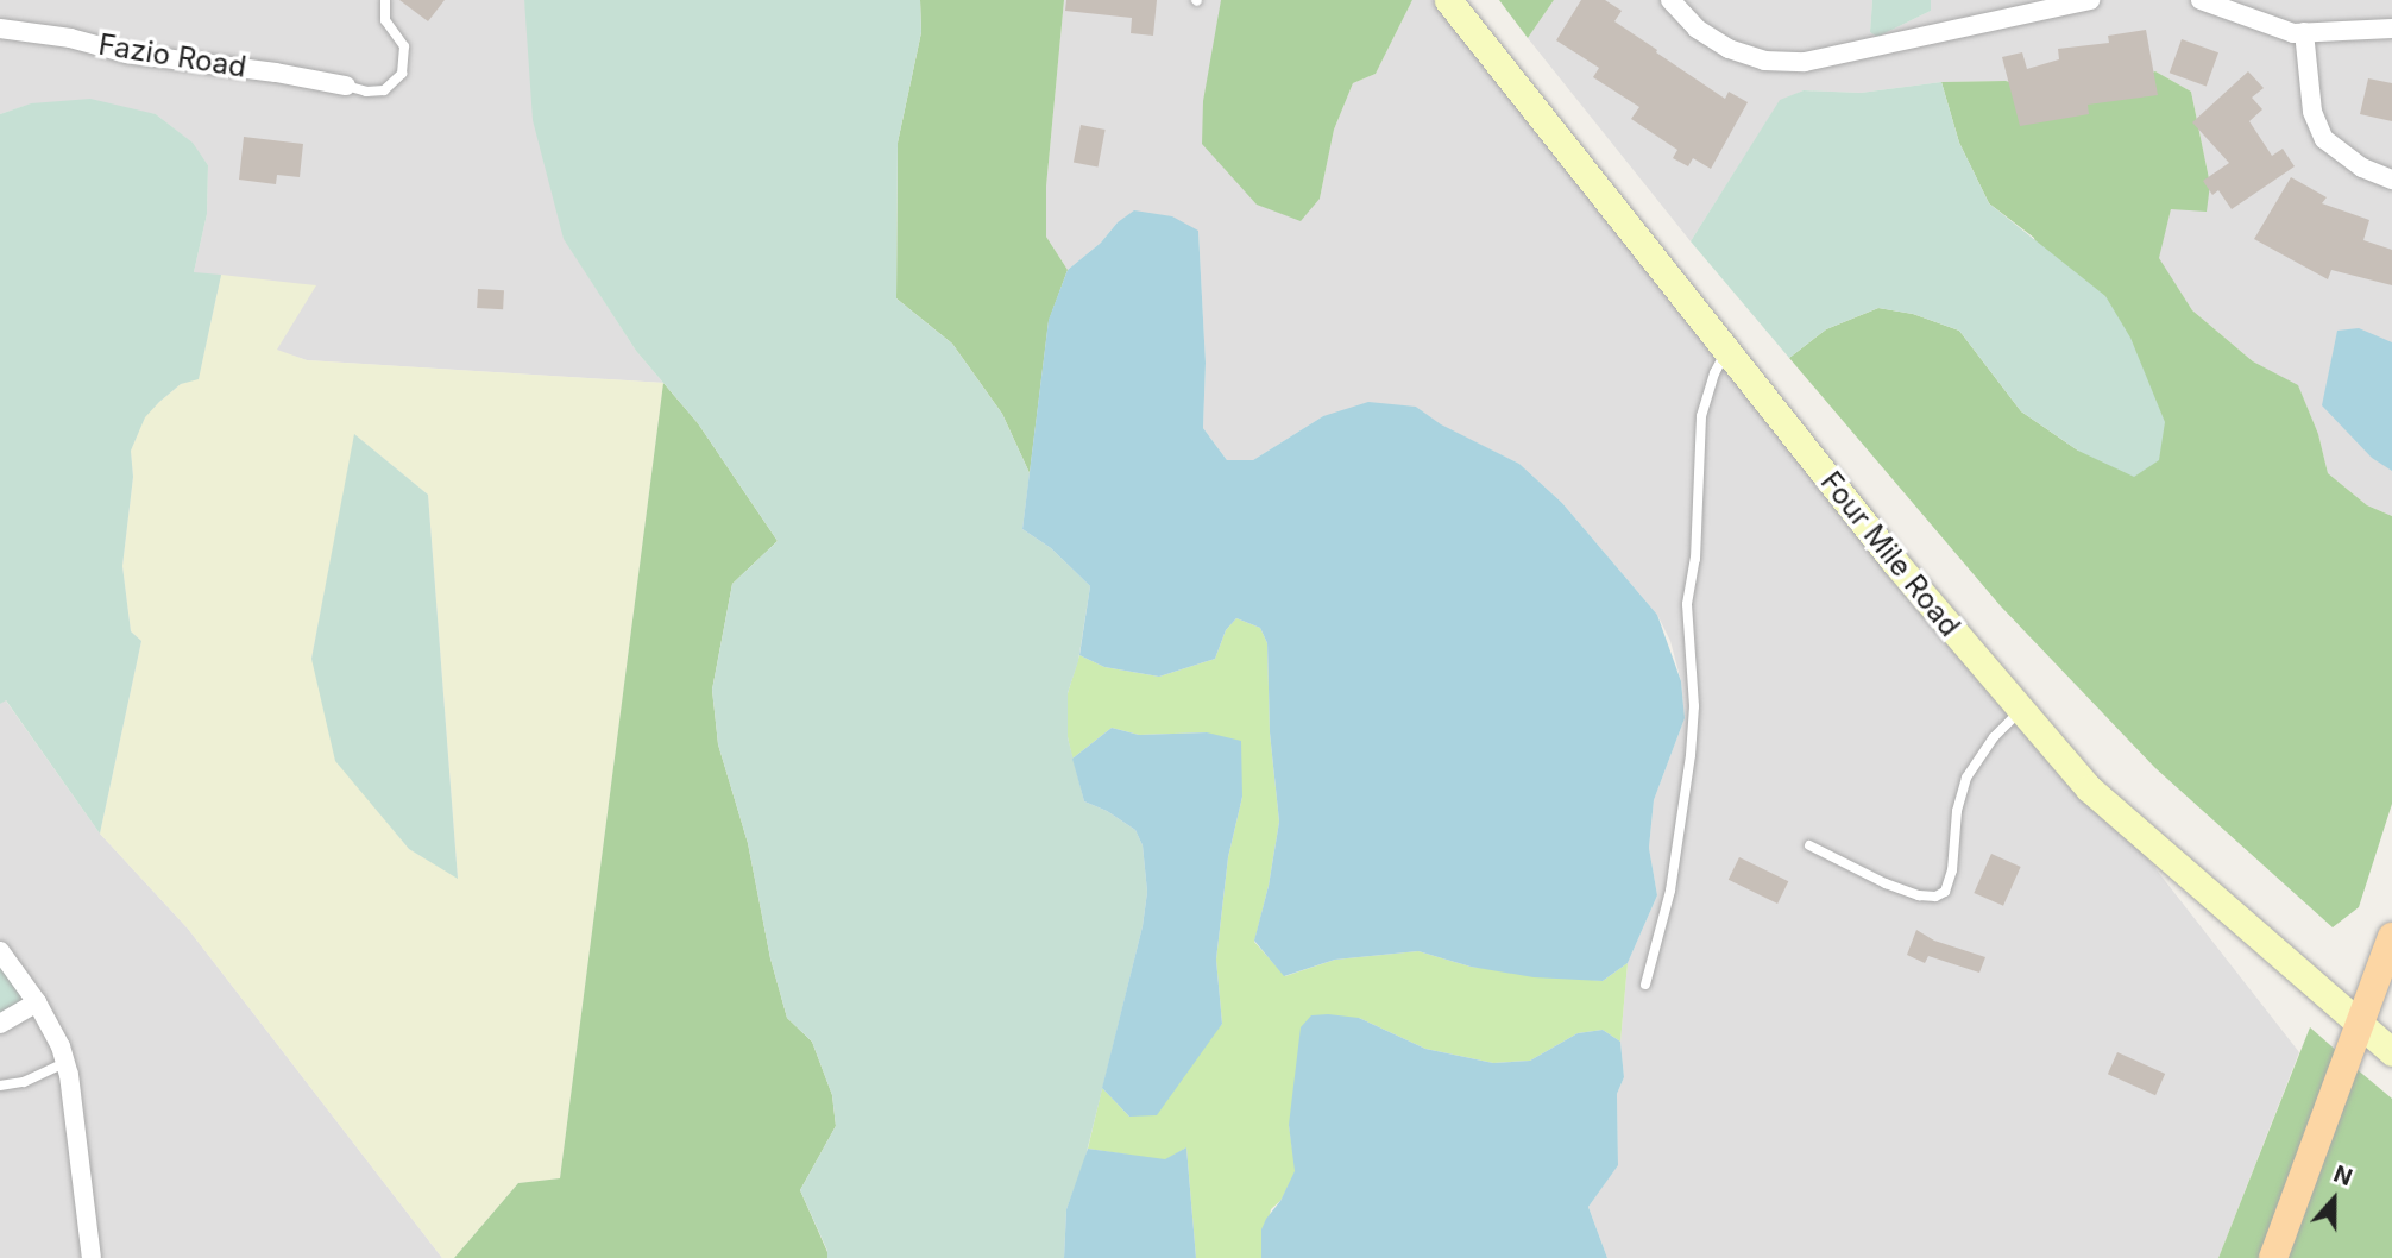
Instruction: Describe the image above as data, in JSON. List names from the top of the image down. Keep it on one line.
{"streets":{"main road":["Four Mile Road"],"street":["Fazio Road"]},"north":"top"}
